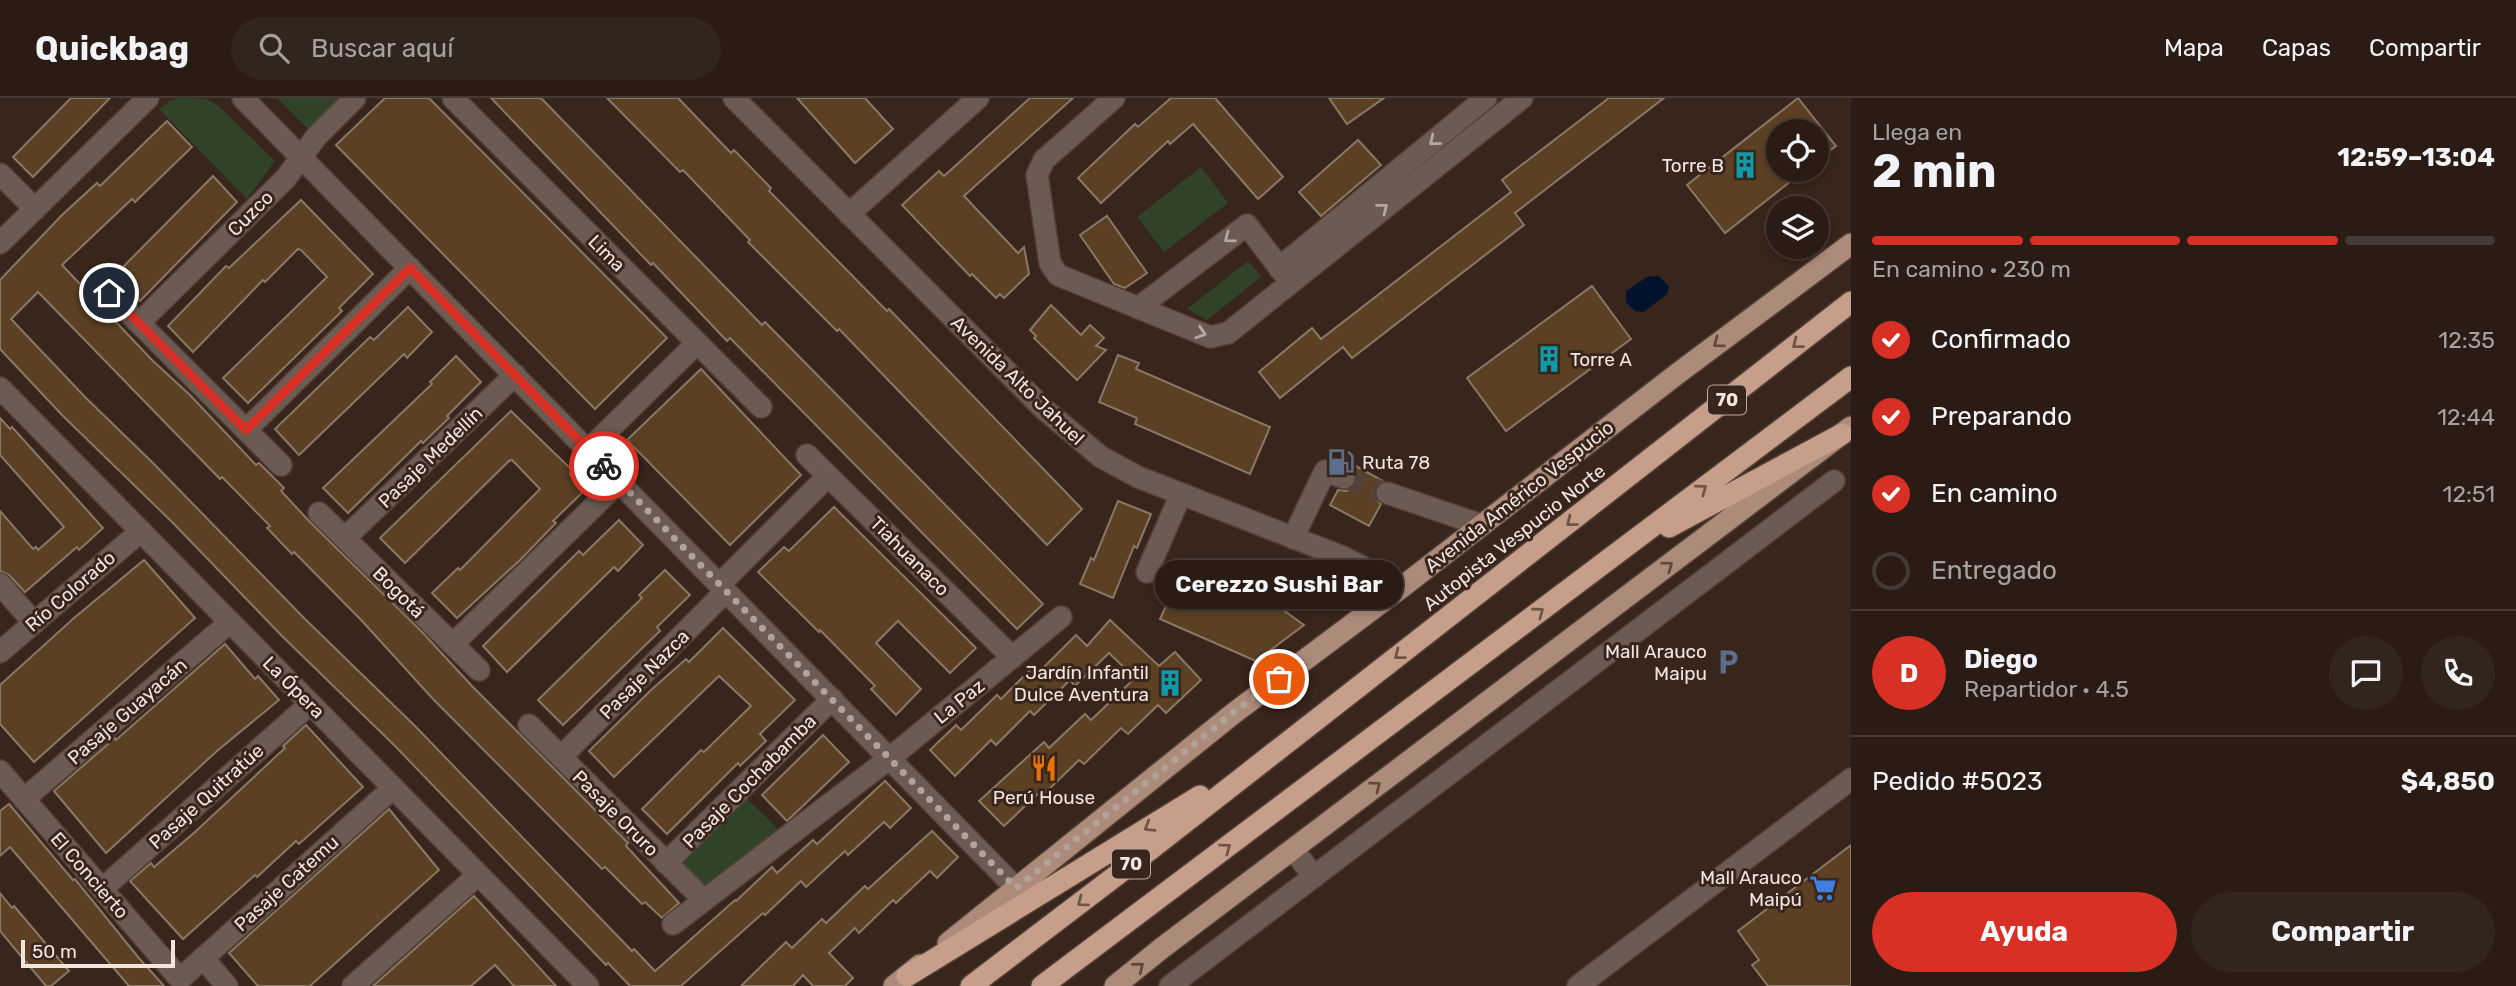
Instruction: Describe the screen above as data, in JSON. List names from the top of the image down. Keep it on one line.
{"streets":{"highway":["70","Autopista Vespucio Norte"],"main road":["Avenida Américo Vespucio"],"street":["Cuzco","Lima","Avenida Alto Jahuel","Pasaje Medellín","Tiahuanaco","Río Colorado","Bogotá","Pasaje Nazca","La Ópera","La Paz","Pasaje Guayacán","Pasaje Cochabamba","Pasaje Quitratúe","Pasaje Oruro","El Concierto","Pasaje Catemu"]},"crossings":[["Avenida Alto Jahuel","Avenida Américo Vespucio"],["Pasaje Medellín","Bogotá"],["Tiahuanaco","Pasaje Nazca"],["Tiahuanaco","La Paz"],["Río Colorado","La Ópera"],["Pasaje Nazca","Pasaje Oruro"],["La Ópera","Pasaje Guayacán"],["La Ópera","Pasaje Quitratúe"],["La Ópera","Pasaje Catemu"],["Pasaje Guayacán","El Concierto"],["Pasaje Cochabamba","Pasaje Oruro"],["Pasaje Quitratúe","El Concierto"],["El Concierto","Pasaje Catemu"]],"places":{"building":["Torre B","Torre A","Jardín Infantil Dulce Aventura"],"fuel station":["Ruta 78"],"parking":["Mall Arauco Maipu"],"other":["Cerezzo Sushi Bar"],"restaurant":["Perú House"],"supermarket":["Mall Arauco Maipú"]},"scale_bar":"50 m","page":{"header":"Quickbag","search":"Buscar aquí","nav":["Mapa","Capas","Compartir"],"heading":["2 min","Llega en","12:59–13:04"],"panel":["Diego","Repartidor · 4.5","Pedido #5023","$4,850"],"bar":"En camino · 230 m","list":[["Confirmado","12:35"],["Preparando","12:44"],["En camino","12:51"],"Entregado"],"bubble":"Cerezzo Sushi Bar","round":"D","buttons":["Ayuda","Compartir"],"scale":"50 m"}}
